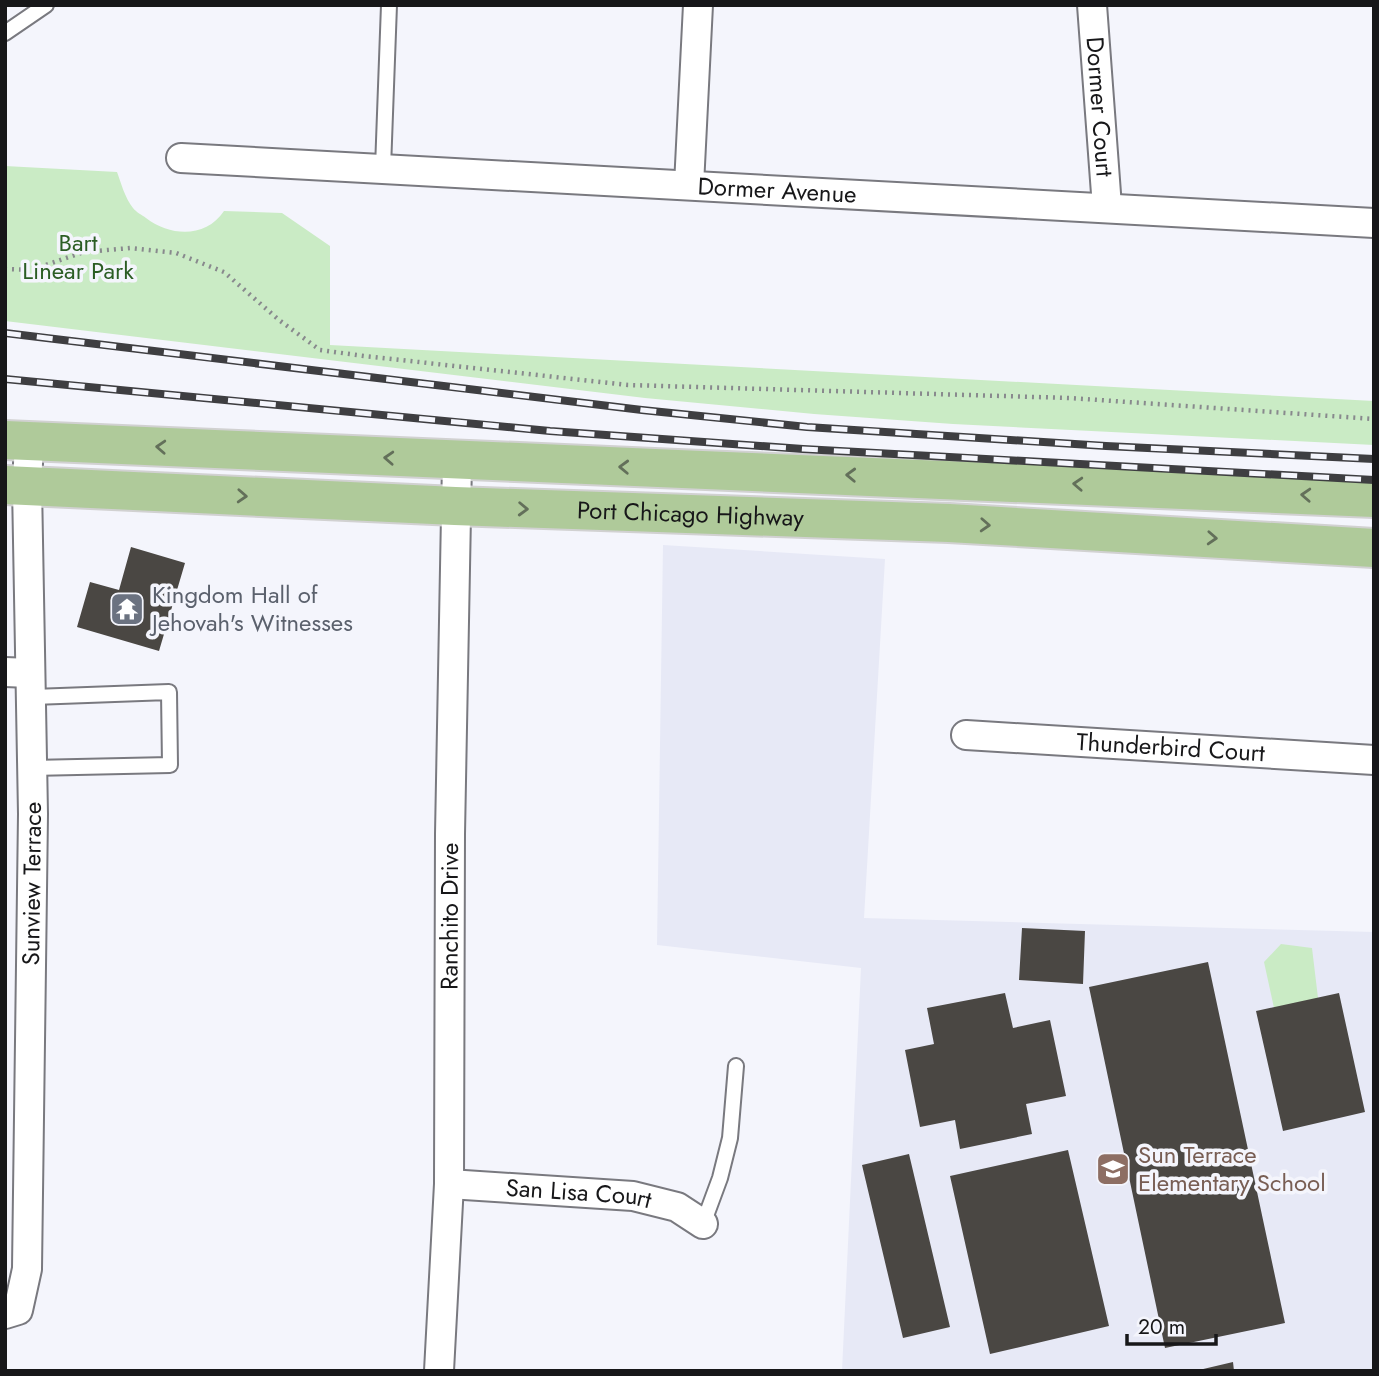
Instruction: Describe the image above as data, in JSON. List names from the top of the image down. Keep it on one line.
{"streets":{"main road":["Port Chicago Highway"],"street":["Dormer Court","Dormer Avenue","Thunderbird Court","Sunview Terrace","Ranchito Drive","San Lisa Court"]},"crossings":[["Dormer Court","Dormer Avenue"],["Port Chicago Highway","Sunview Terrace"],["Port Chicago Highway","Ranchito Drive"],["Ranchito Drive","San Lisa Court"]],"parks":["Bart Linear Park"],"places":{"temple":["Kingdom Hall of Jehovah's Witnesses"],"school or university":["Sun Terrace Elementary School"]},"scale_bar":"20 m"}
